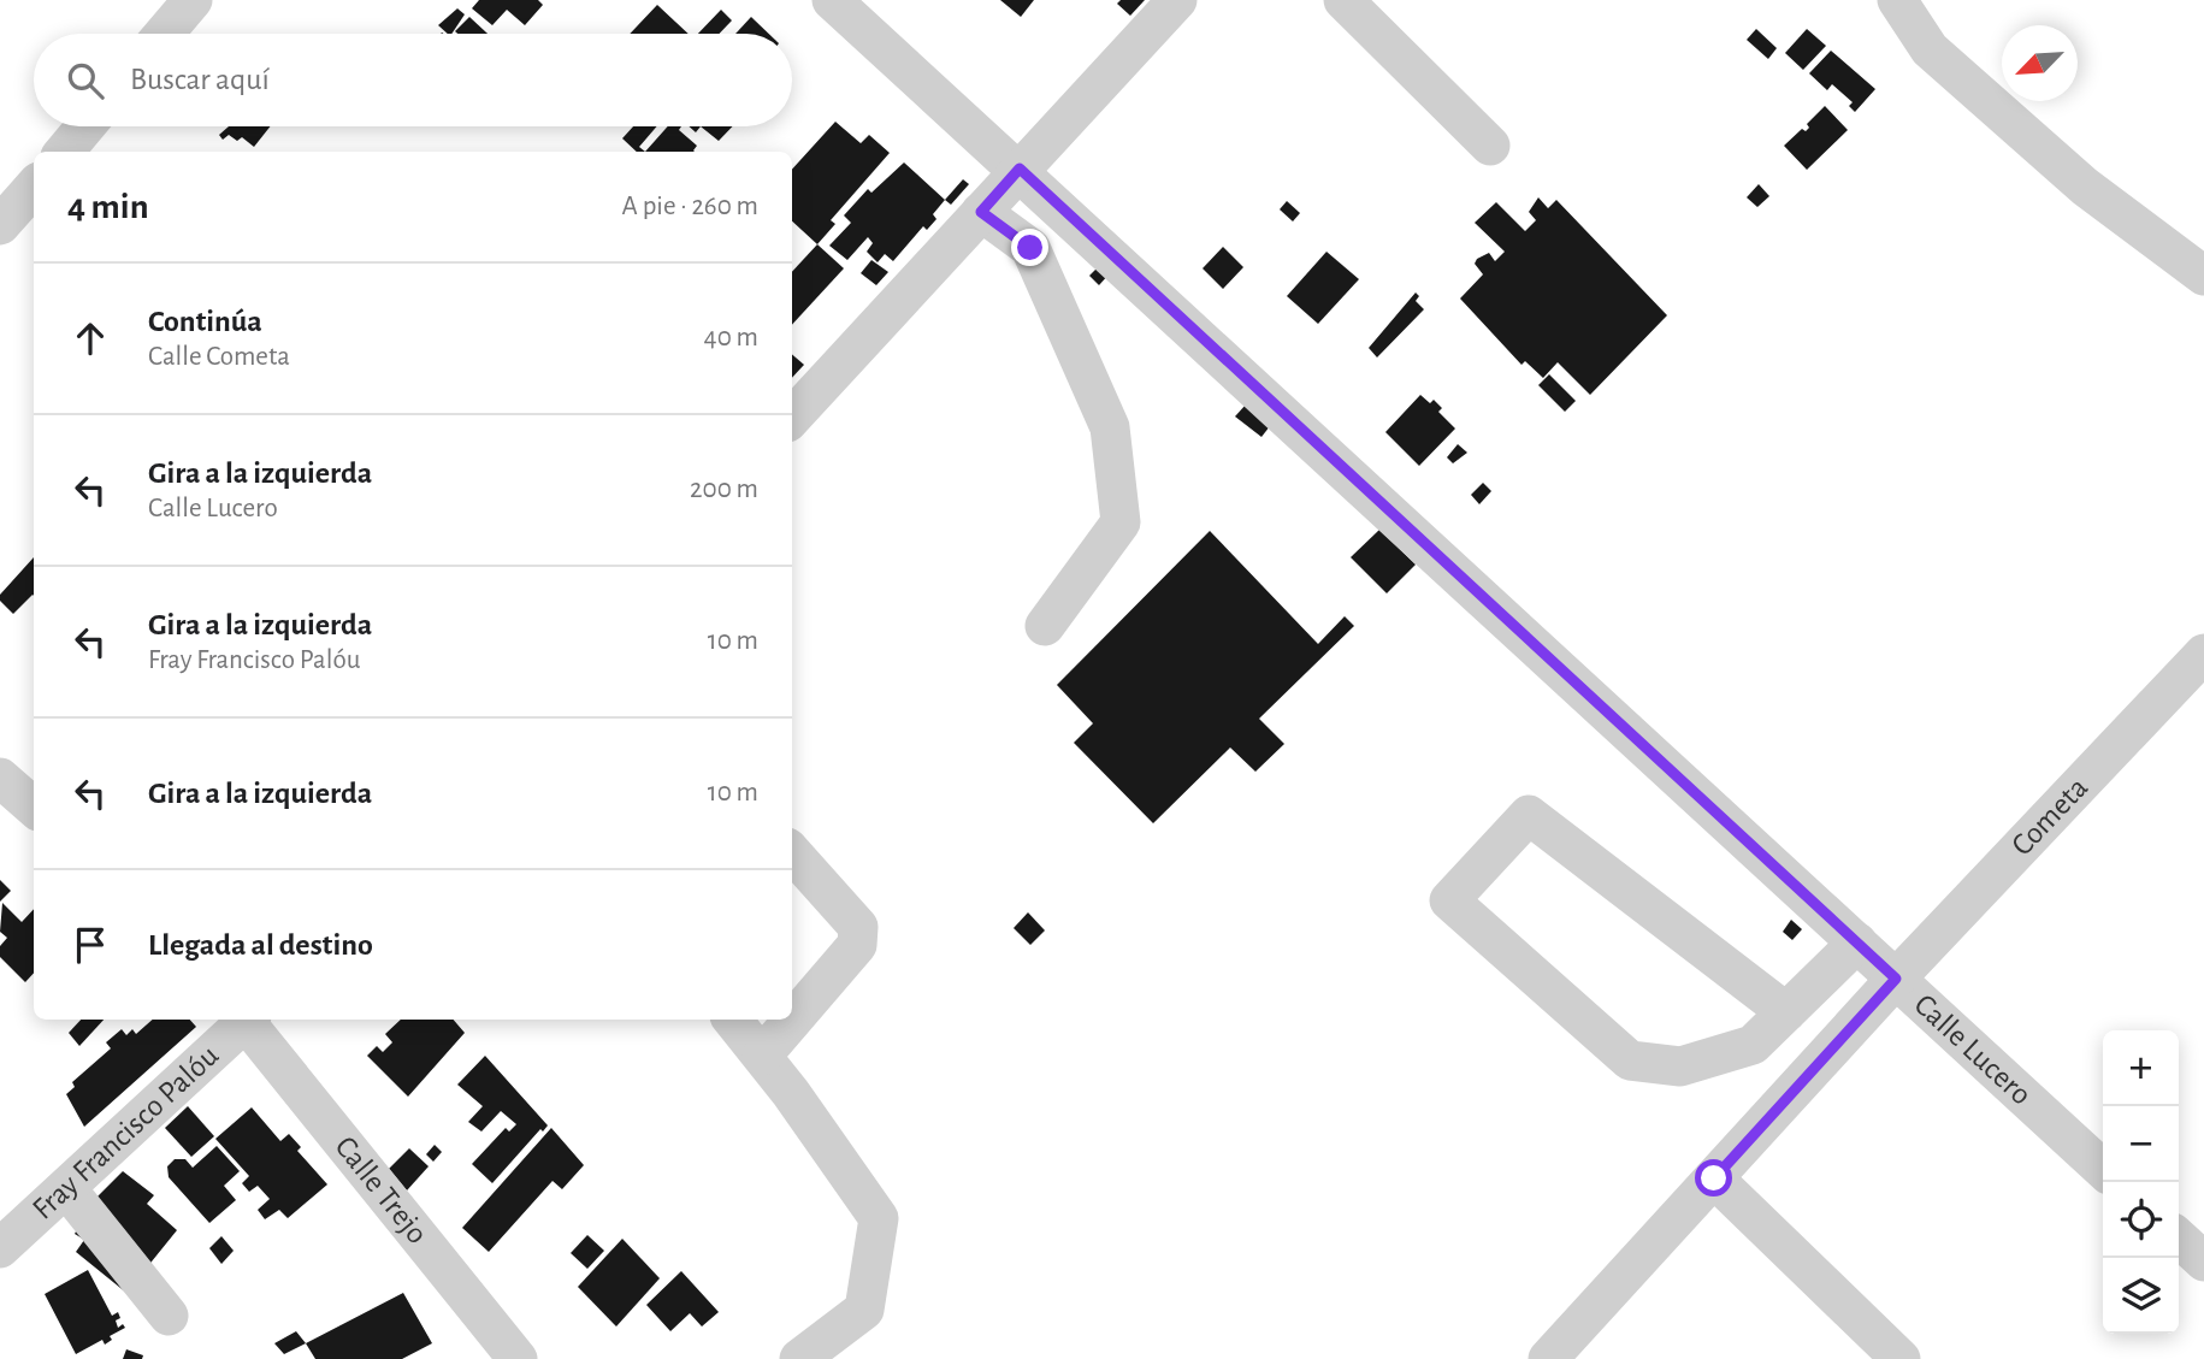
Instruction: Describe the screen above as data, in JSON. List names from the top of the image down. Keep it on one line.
{"streets":{"street":["Cometa","Calle Lucero","Fray Francisco Palóu","Calle Trejo"]},"crossings":[["Cometa","Calle Lucero"]],"north":"bottom left","page":{"search":"Buscar aquí","heading":["4 min","A pie · 260 m"],"list":[["Continúa","Calle Cometa","40 m"],["Gira a la izquierda","Calle Lucero","200 m"],["Gira a la izquierda","Fray Francisco Palóu","10 m"],["Gira a la izquierda","10 m"],"Llegada al destino"],"map_buttons":["+","−"]}}
